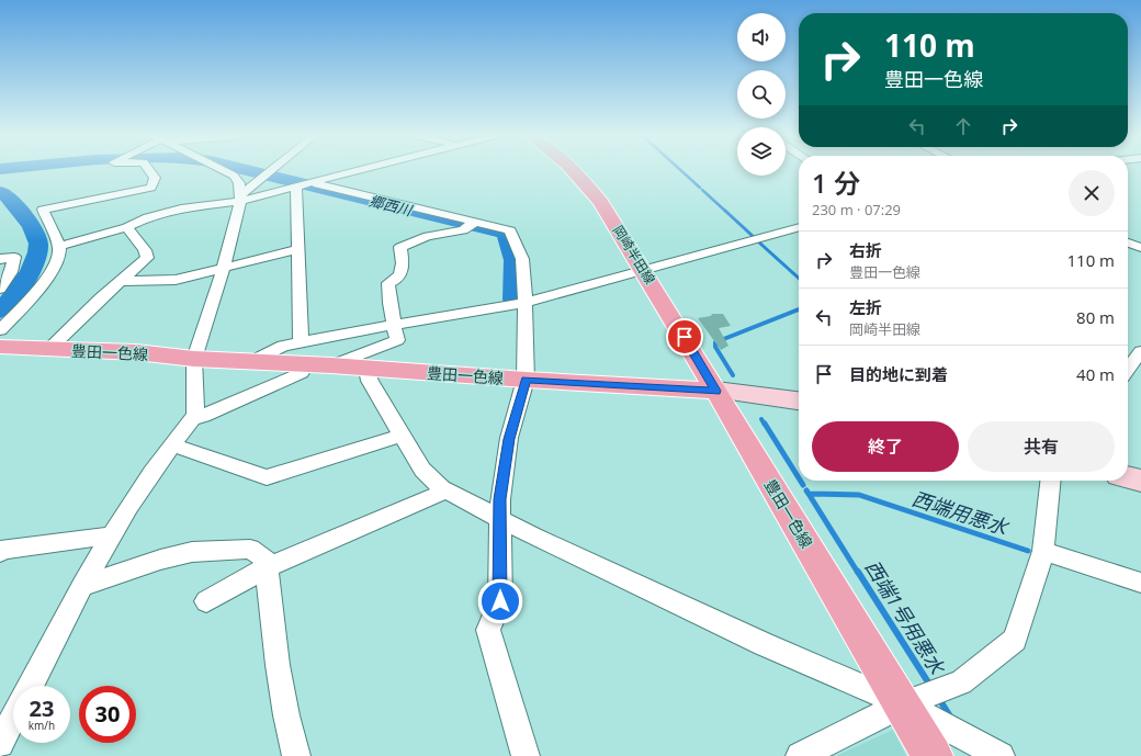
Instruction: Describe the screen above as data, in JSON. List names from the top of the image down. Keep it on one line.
{"streets":{"main road":["岡崎半田線","豊田一色線"]},"crossings":[["岡崎半田線","豊田一色線"]],"water":["郷西川","西端用悪水","西端1号用悪水"],"page":{"turn":["110 m","豊田一色線"],"heading":["1 分","230 m · 07:29"],"list":[{"name":"右折","note":"豊田一色線","value":"110 m"},{"name":"左折","note":"岡崎半田線","value":"80 m"},{"name":"目的地に到着","value":"40 m"}],"buttons":["終了","共有"],"speed":"23 km/h","limit":"30"}}
